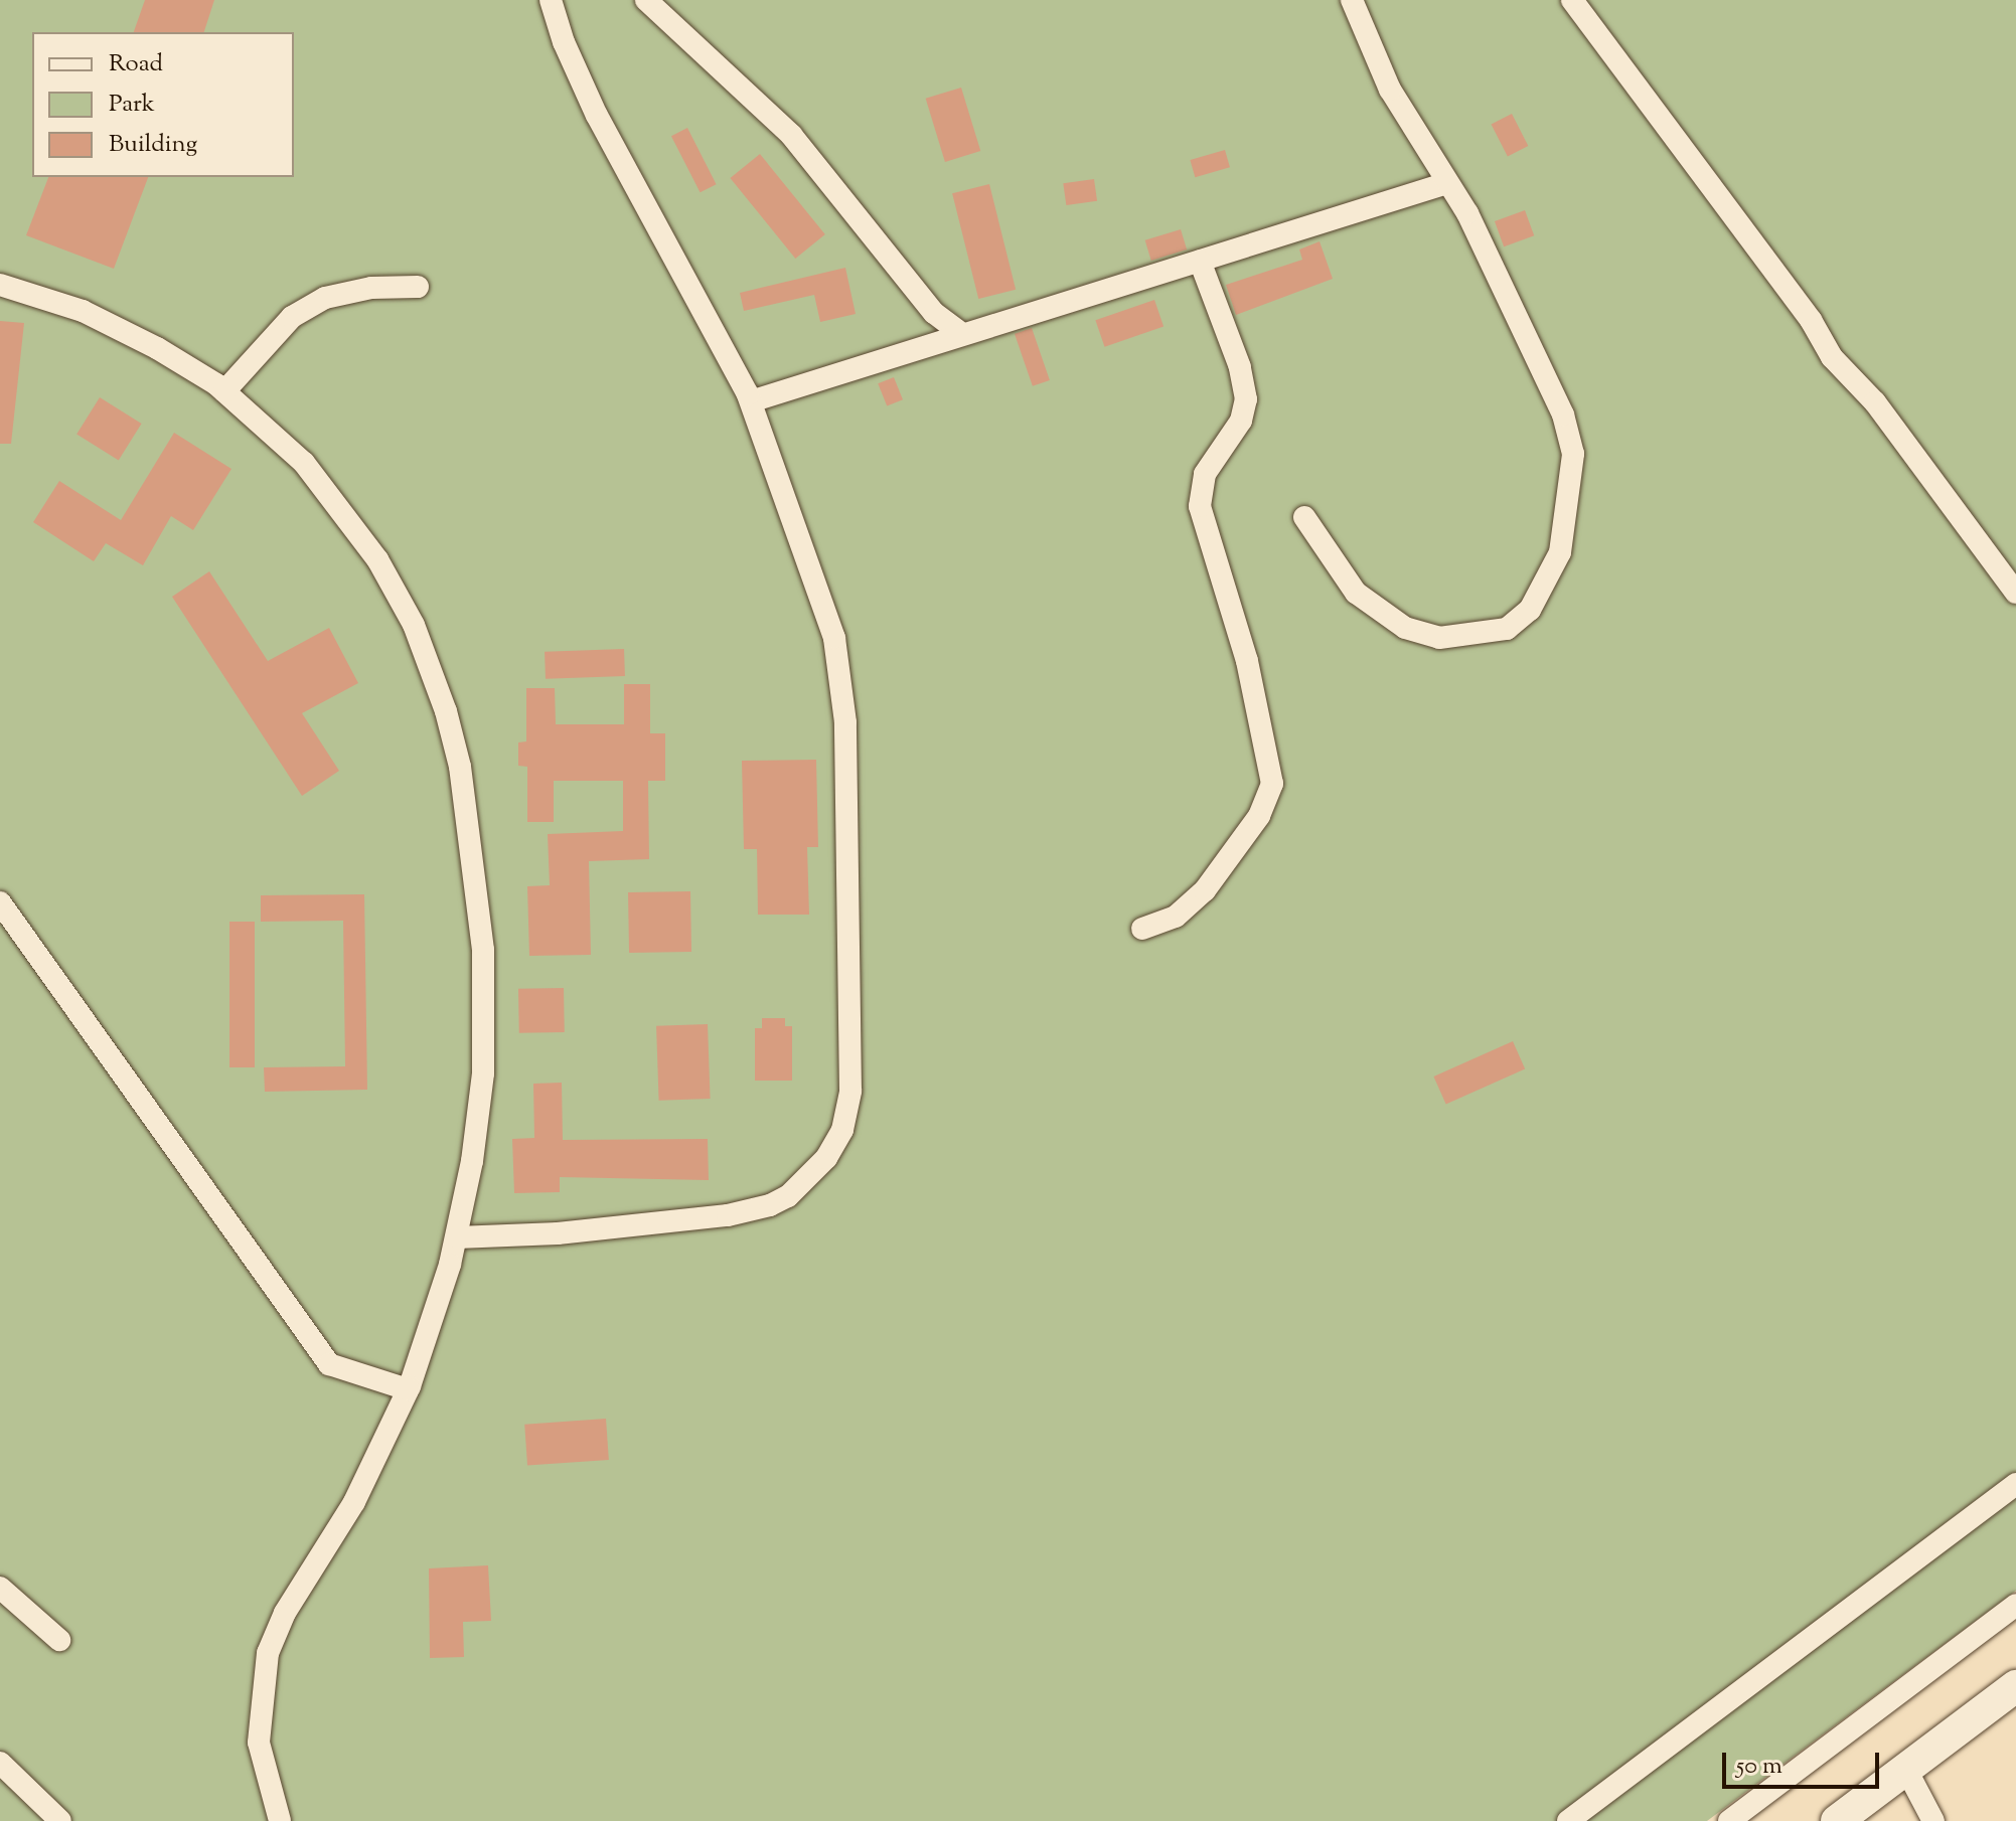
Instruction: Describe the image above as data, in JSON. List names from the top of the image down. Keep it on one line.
{"legend":["Road","Park","Building"],"scale_bar":"50 m"}
